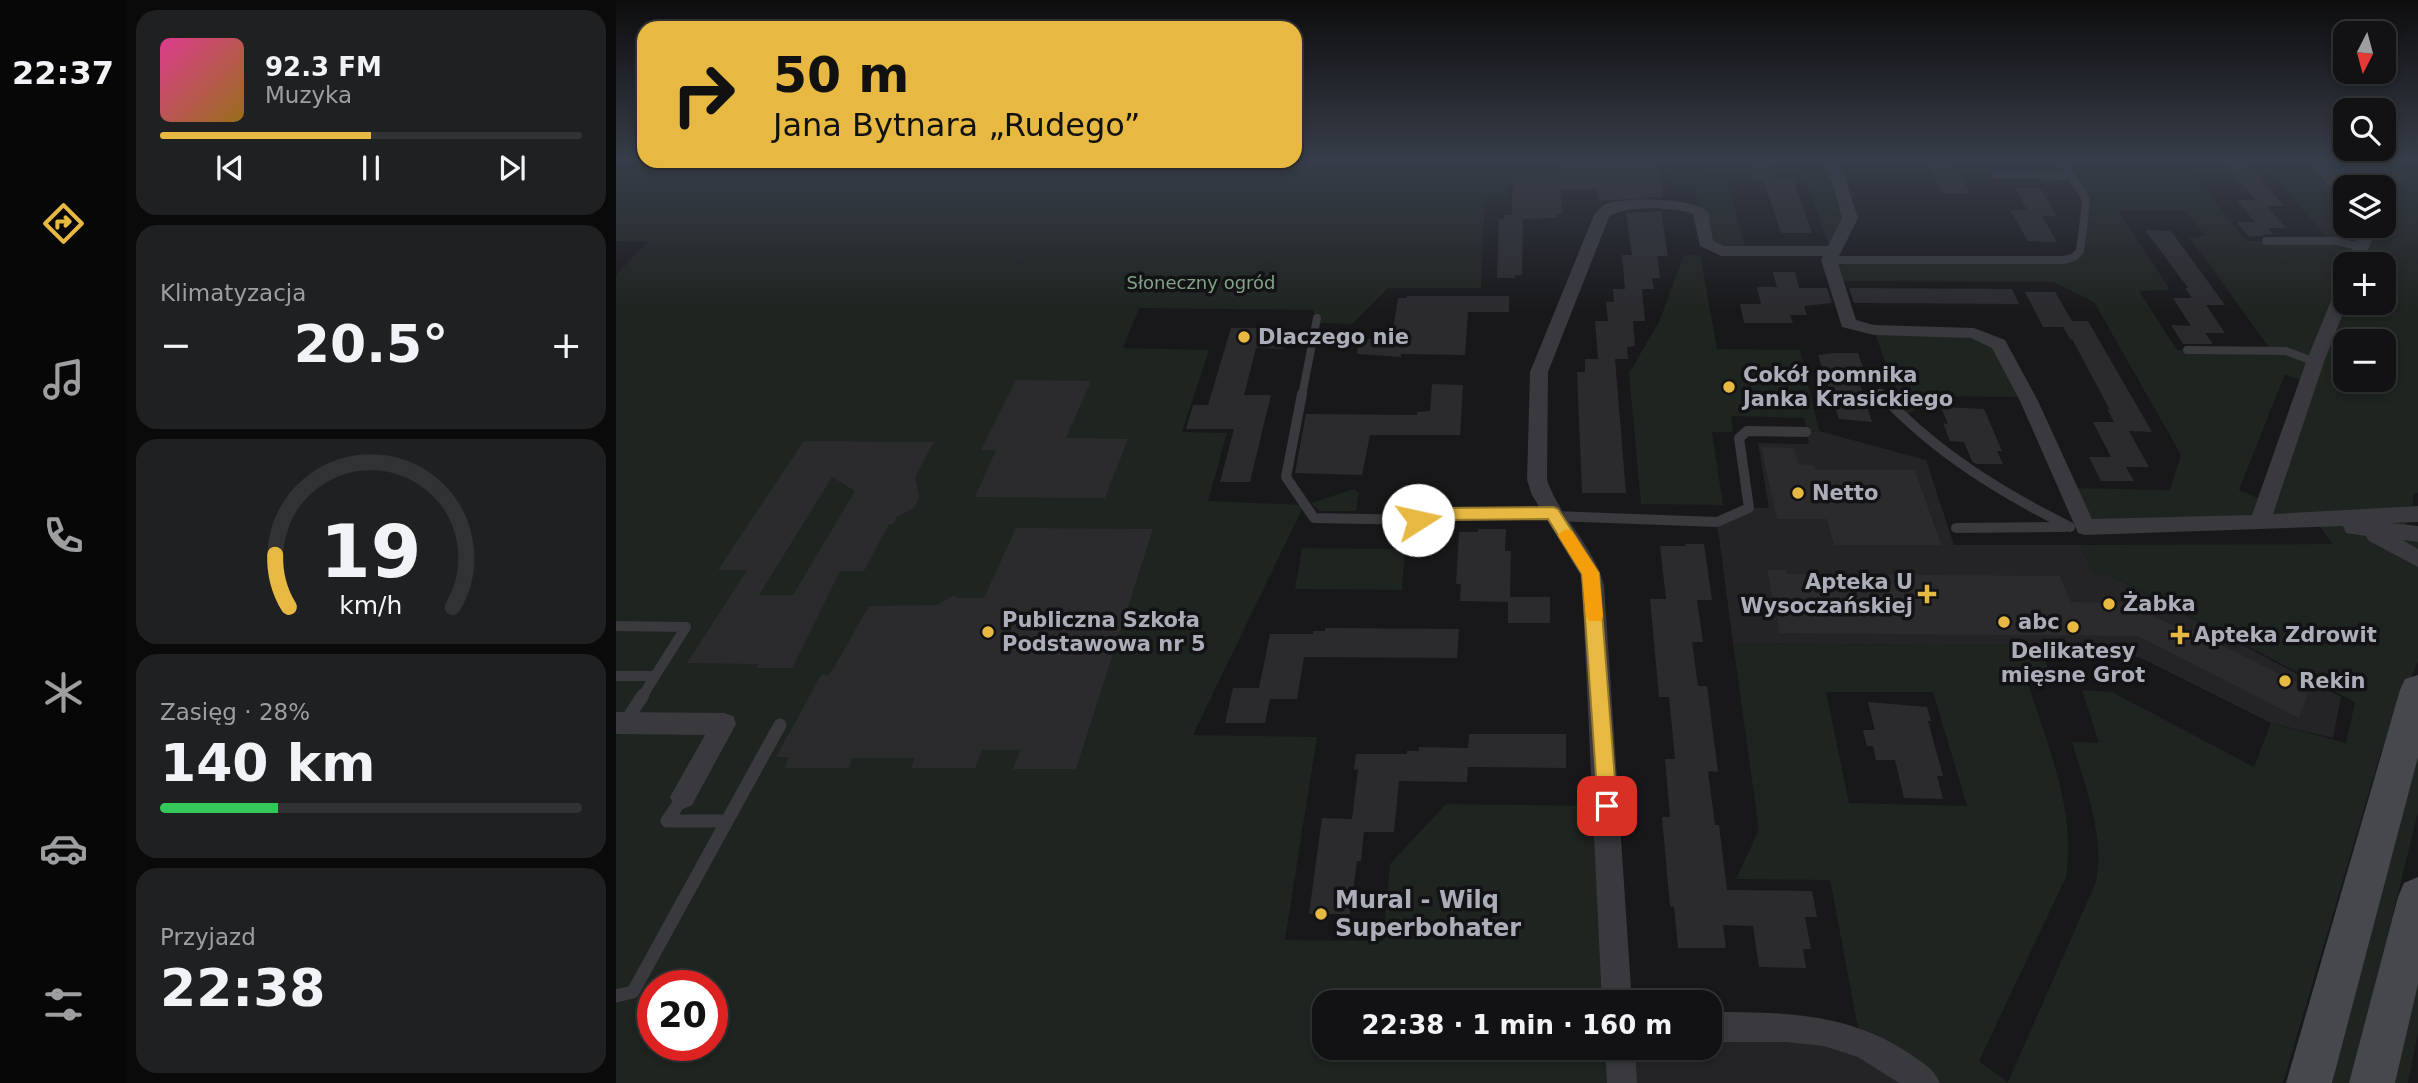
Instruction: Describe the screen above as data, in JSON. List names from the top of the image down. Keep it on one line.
{"parks":["Słoneczny ogród"],"places":{"other":["Dlaczego nie","Cokół pomnika Janka Krasickiego","Netto","Żabka","abc","Delikatesy mięsne Grot","Publiczna Szkoła Podstawowa nr 5","Rekin","Mural - Wilq Superbohater"],"health":["Apteka U Wysoczańskiej","Apteka Zdrowit"]},"north":"bottom","page":{"tabs":"22:37","map_buttons":["+","−"],"turn":["50 m","Jana Bytnara „Rudego”"],"song":["92.3 FM","Muzyka"],"tile":["Klimatyzacja",["Zasięg · 28%","140 km"],["Przyjazd","22:38"]],"heat":["−","20.5°","+"],"limit":"20","trip":"22:38 · 1 min · 160 m","gauge":["19","km/h"]}}
